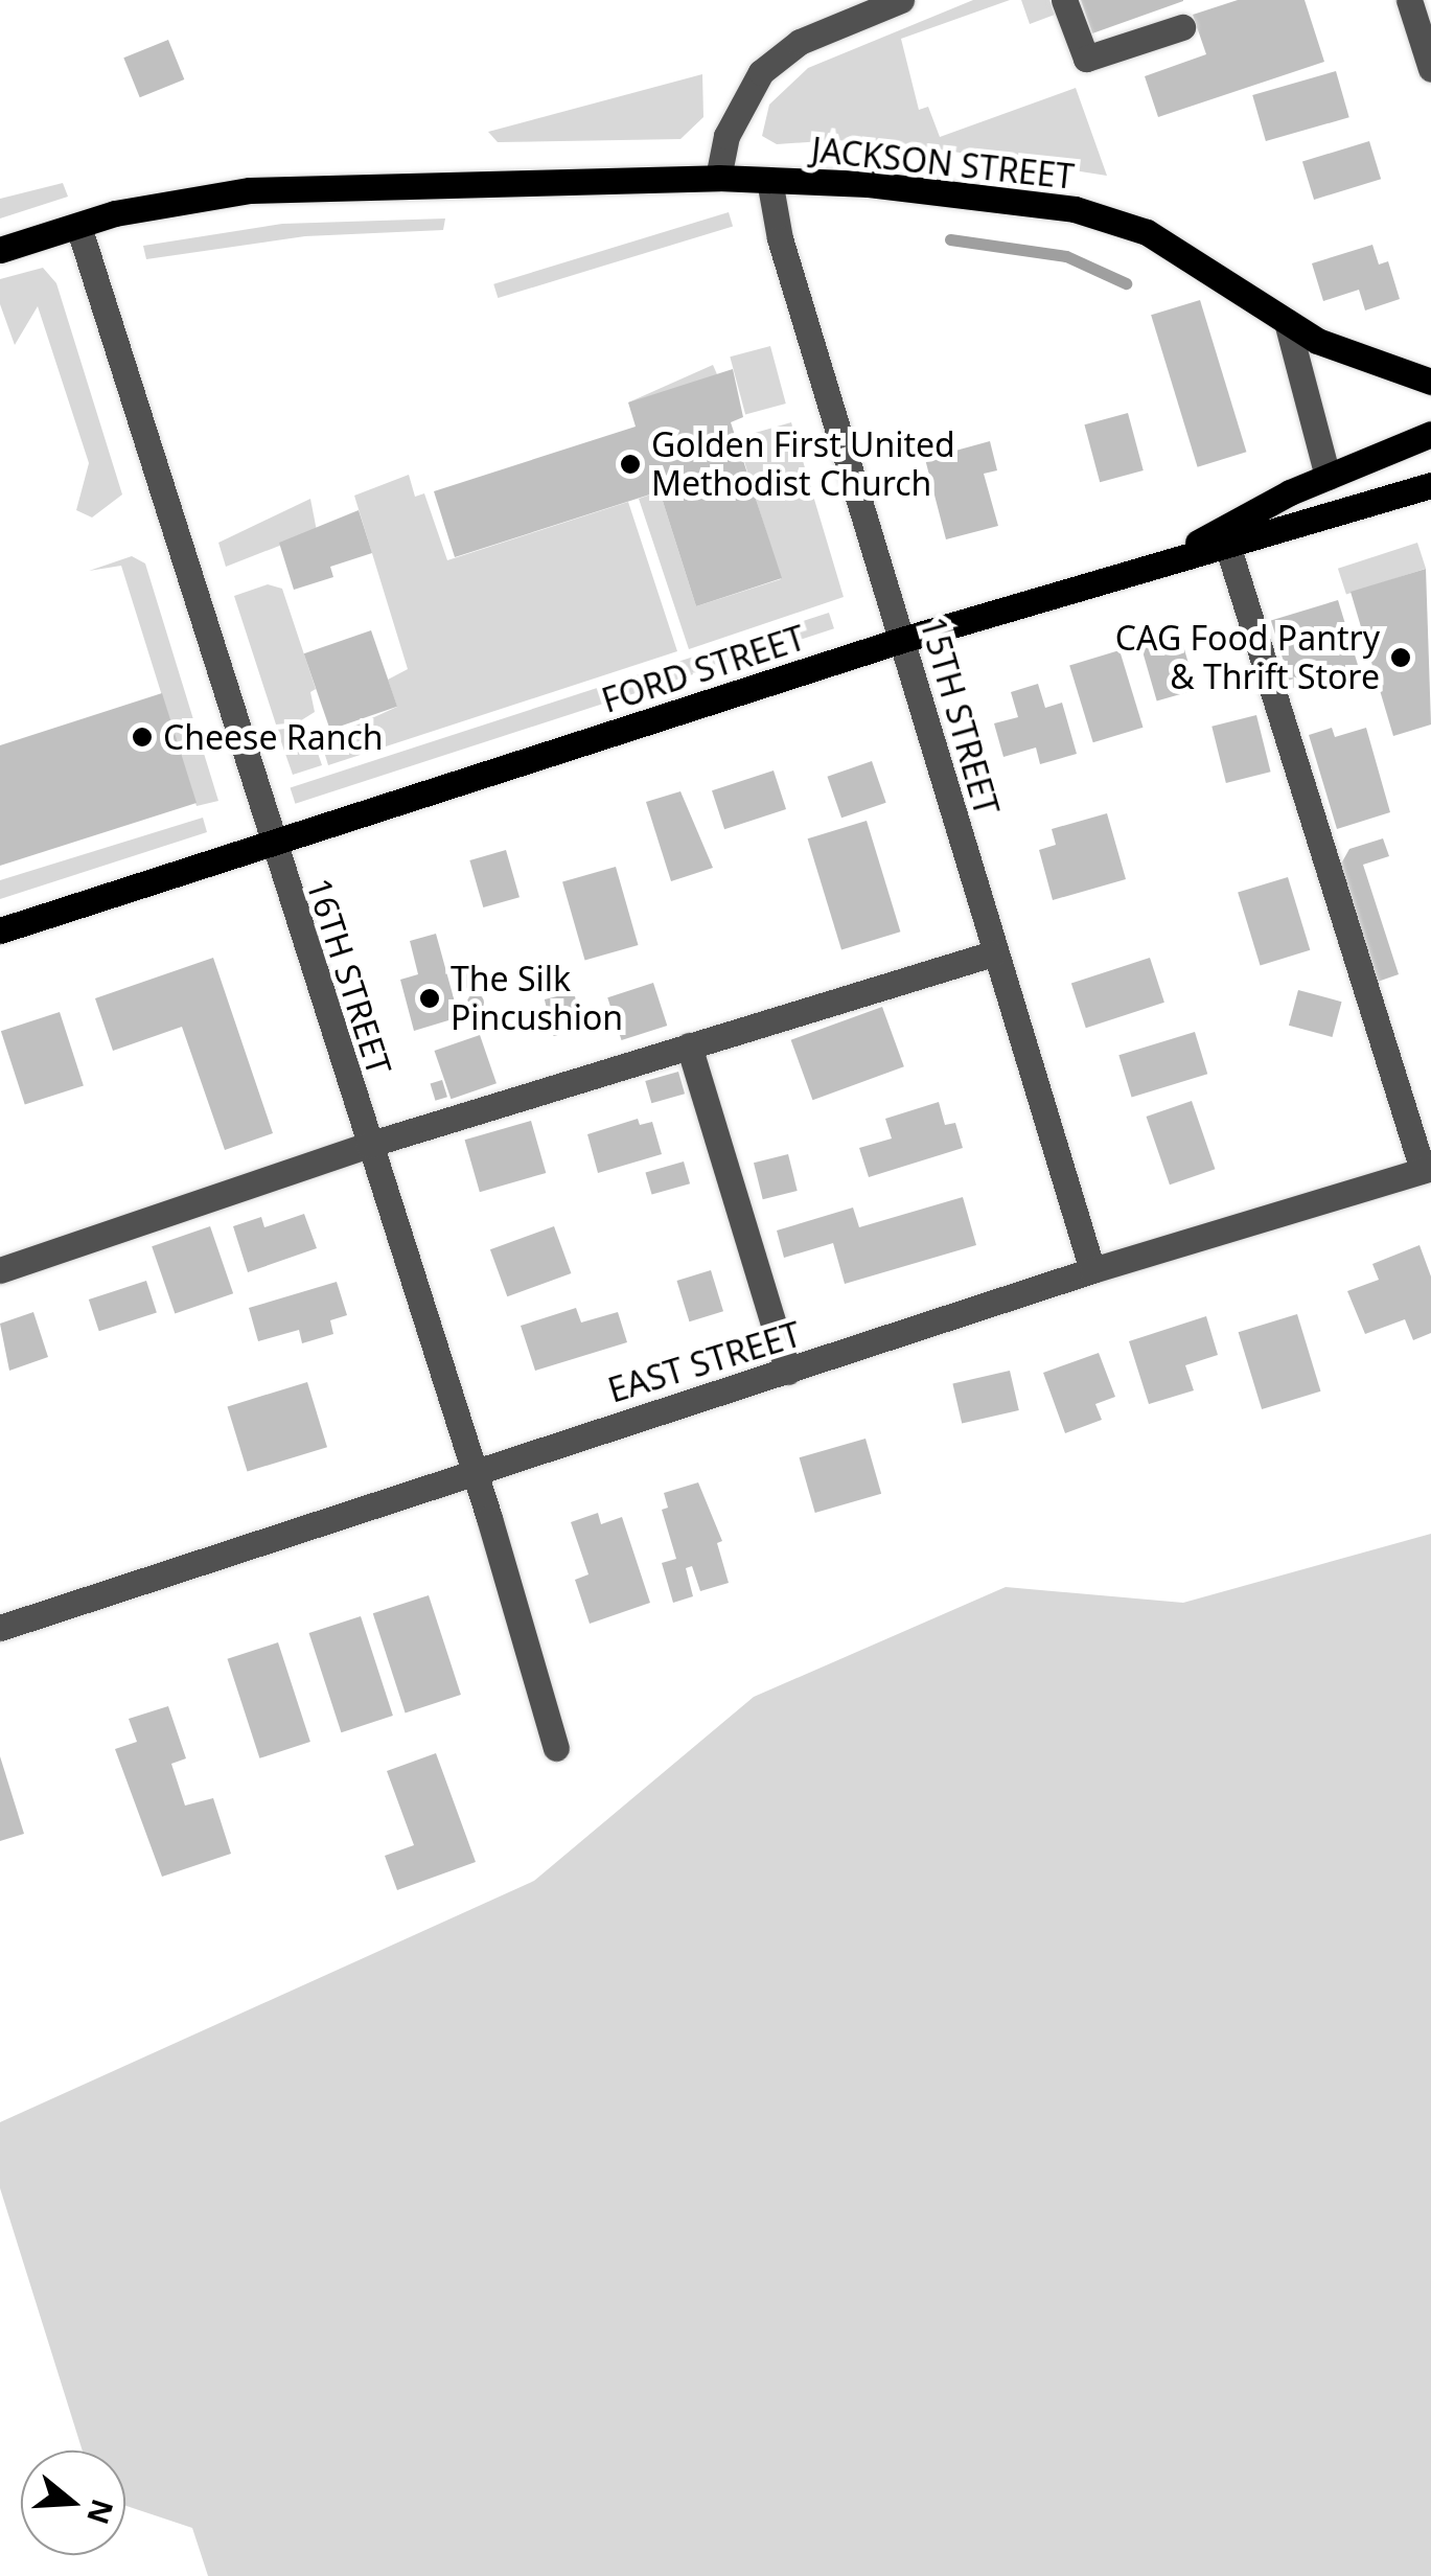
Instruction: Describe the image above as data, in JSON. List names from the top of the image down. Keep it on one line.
{"streets":{"main road":["JACKSON STREET","FORD STREET"],"street":["15TH STREET","16TH STREET","EAST STREET"]},"crossings":[["JACKSON STREET","15TH STREET"],["JACKSON STREET","16TH STREET"],["FORD STREET","15TH STREET"],["FORD STREET","16TH STREET"],["15TH STREET","EAST STREET"],["16TH STREET","EAST STREET"]],"places":["Golden First United Methodist Church","CAG Food Pantry & Thrift Store","Cheese Ranch","The Silk Pincushion"],"north":"right"}
